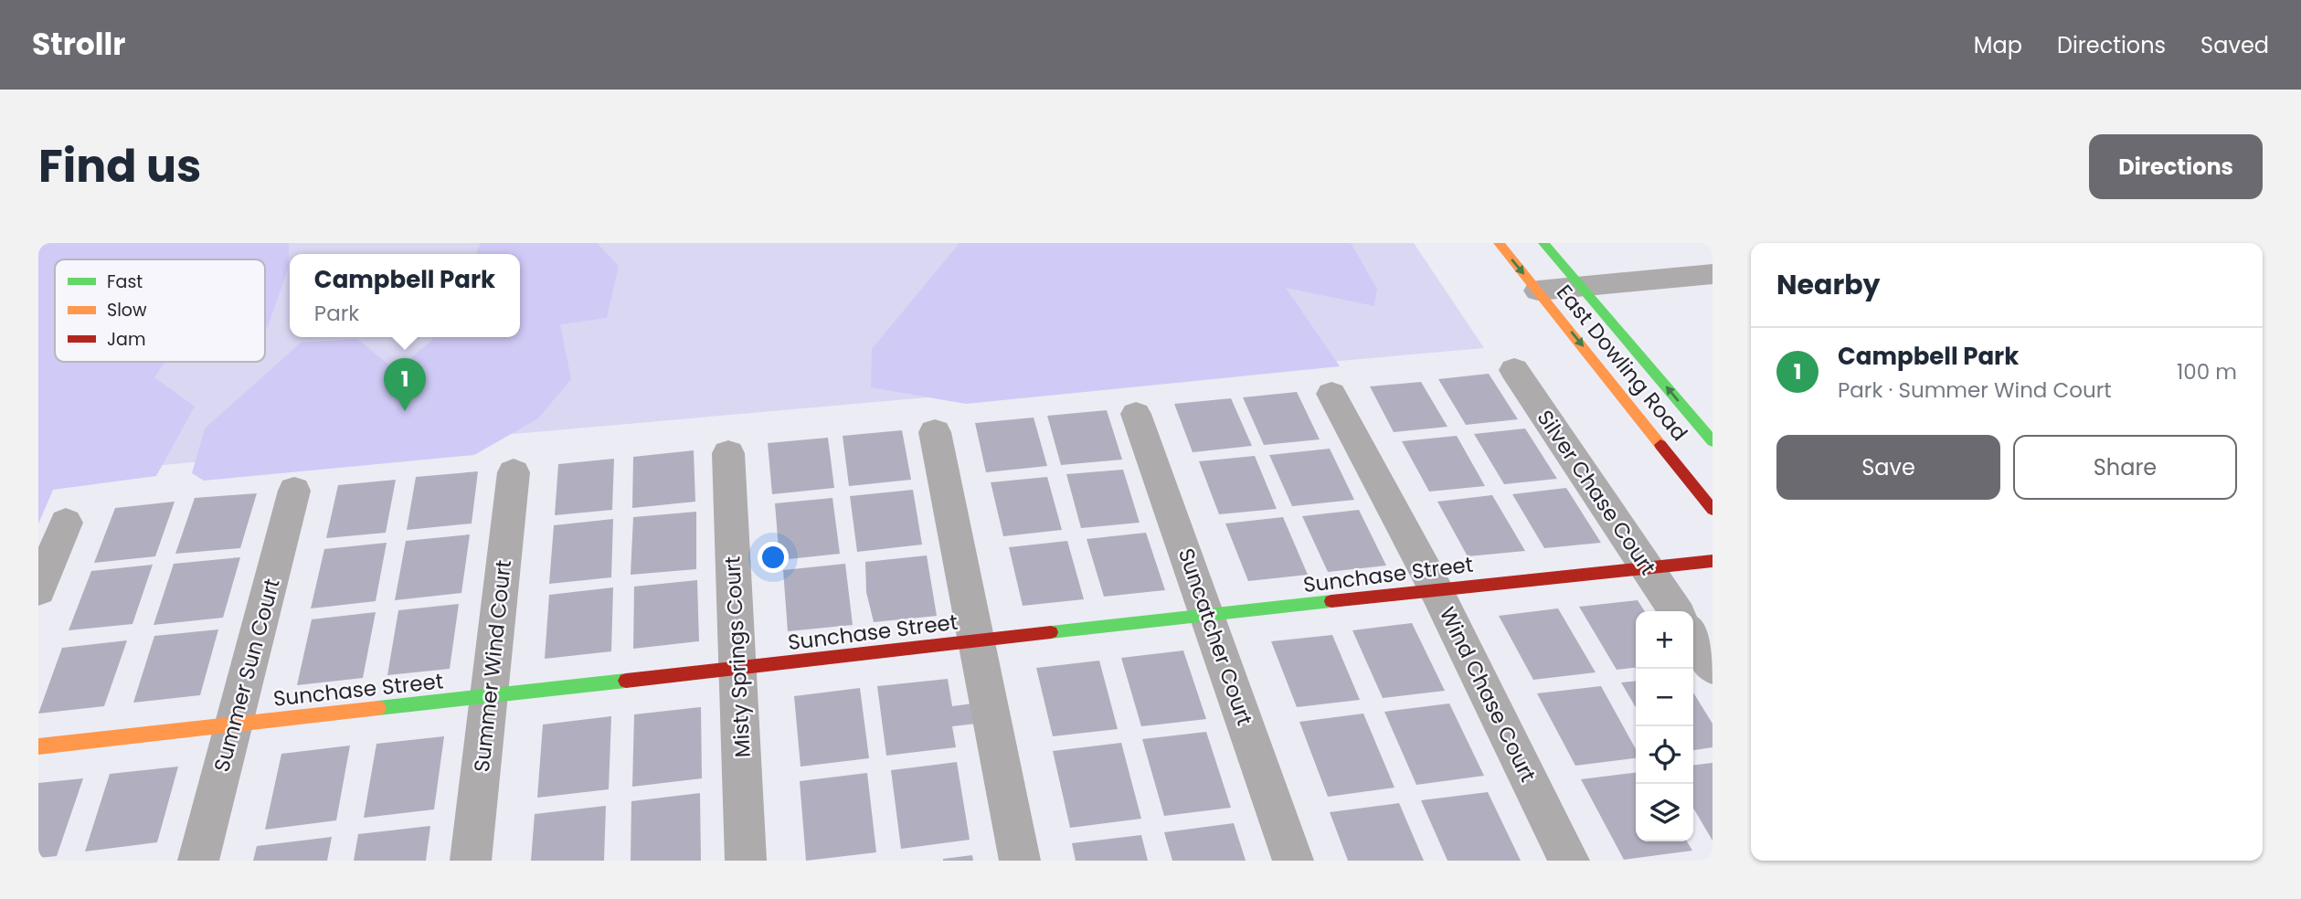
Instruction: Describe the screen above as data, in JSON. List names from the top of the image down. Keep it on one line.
{"streets":{"street":["East Dowling Road","Silver Chase Court","Sunchase Street","Suncatcher Court","Misty Springs Court","Summer Wind Court","Summer Sun Court","Wind Chase Court"]},"crossings":[["Silver Chase Court","Sunchase Street"],["Sunchase Street","Suncatcher Court"],["Sunchase Street","Misty Springs Court"],["Sunchase Street","Summer Wind Court"],["Sunchase Street","Summer Sun Court"],["Sunchase Street","Wind Chase Court"]],"legend":["Fast","Slow","Jam"],"page":{"header":"Strollr","nav":["Map","Directions","Saved"],"title":"Find us","buttons":["Directions",["Save","Share"]],"heading":"Nearby","popup":["Campbell Park","Park"],"list":[{"mark":"1","name":"Campbell Park","note":"Park · Summer Wind Court","value":"100 m"}],"pins":"1","map_buttons":["+","−"]}}
